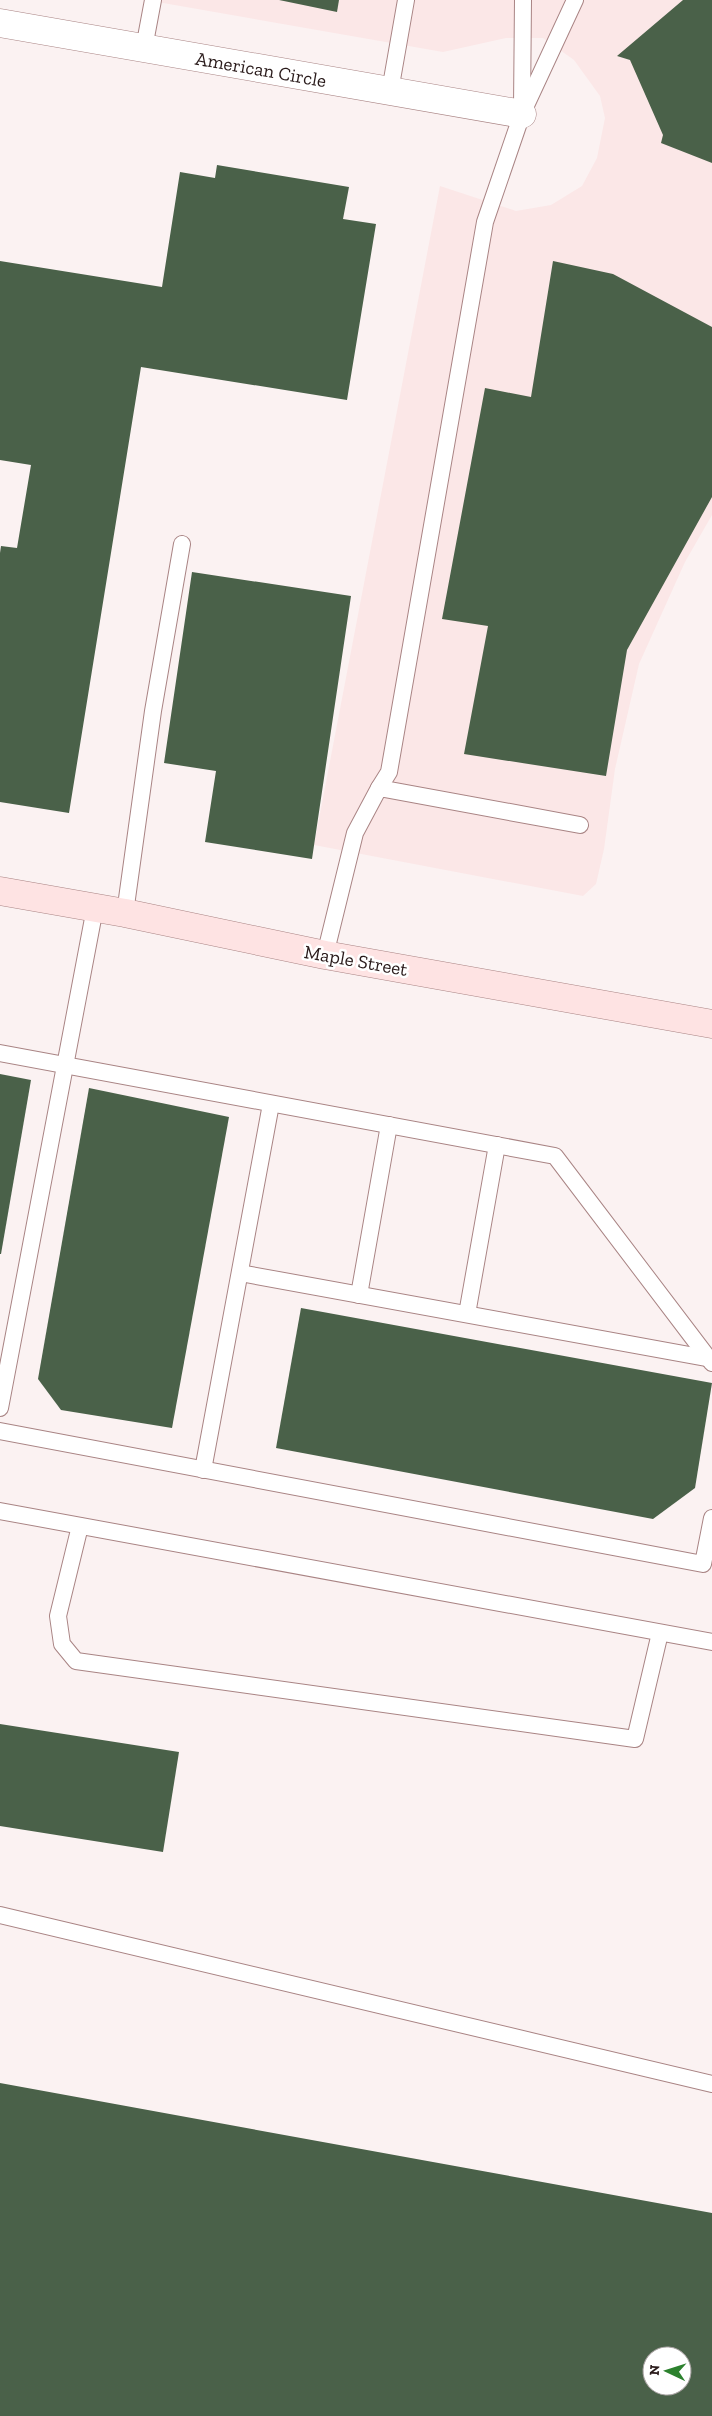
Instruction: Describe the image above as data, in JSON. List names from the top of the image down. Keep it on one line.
{"streets":{"main road":["Maple Street"],"street":["American Circle"]},"north":"left"}
